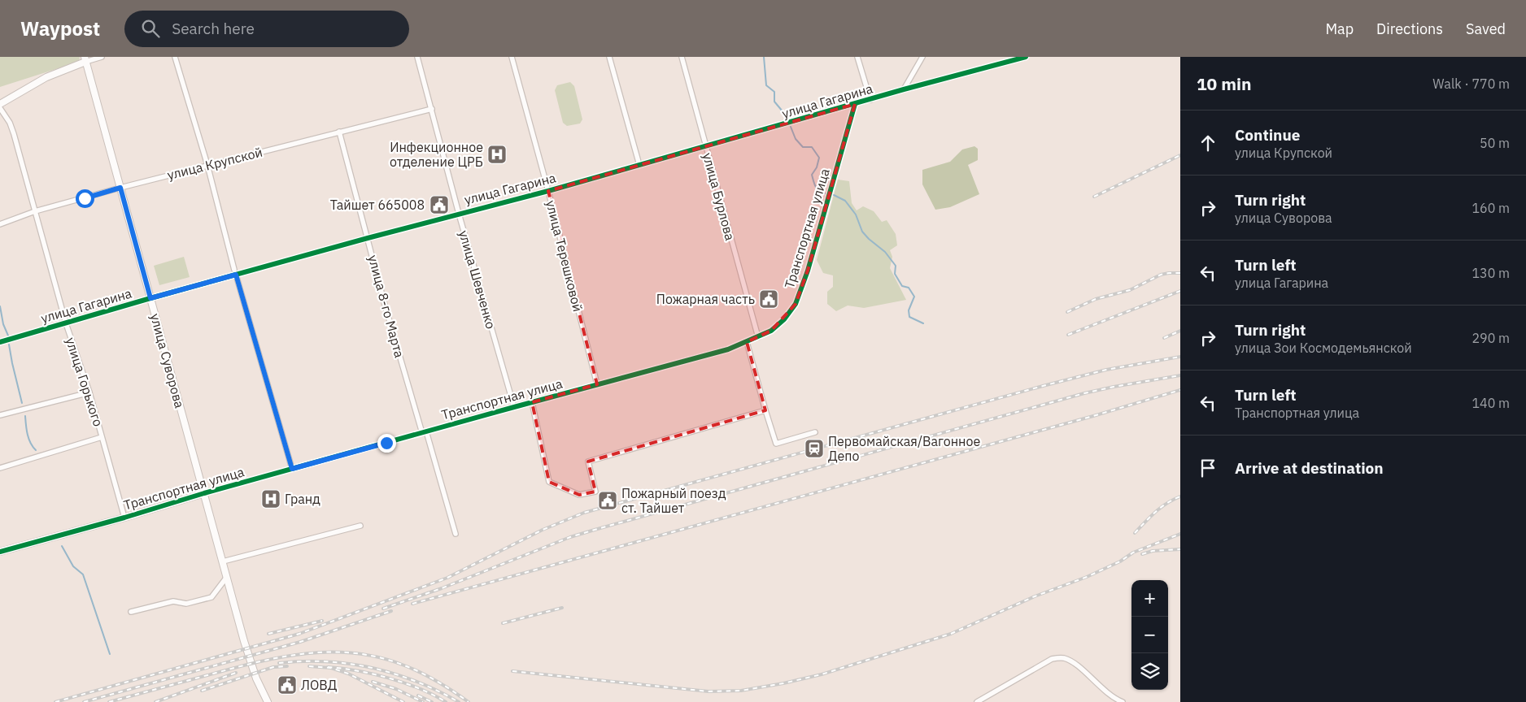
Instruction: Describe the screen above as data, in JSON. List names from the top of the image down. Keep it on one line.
{"streets":{"main road":["Транспортная улица","улица Суворова"],"street":["улица Гагарина","улица Крупской","улица Бурлова","улица Терешковой","улица Шевченко","улица 8-го Марта","улица Горького"]},"crossings":[["улица Гагарина","улица Бурлова"],["улица Гагарина","Транспортная улица"],["улица Гагарина","улица Терешковой"],["улица Гагарина","улица Шевченко"],["улица Гагарина","улица 8-го Марта"],["улица Гагарина","улица Суворова"],["улица Гагарина","улица Горького"],["улица Крупской","улица Шевченко"],["улица Крупской","улица 8-го Марта"],["улица Крупской","улица Суворова"],["улица Крупской","улица Горького"],["улица Бурлова","Транспортная улица"],["Транспортная улица","улица Терешковой"],["Транспортная улица","улица Шевченко"],["Транспортная улица","улица 8-го Марта"],["Транспортная улица","улица Суворова"],["Транспортная улица","улица Горького"]],"places":{"hospital":["Инфекционное отделение ЦРБ","Гранд"],"public building":["Тайшет 665008","Пожарная часть","Пожарный поезд ст. Тайшет","ЛОВД"],"station":["Первомайская/Вагонное Депо"]},"page":{"header":"Waypost","search":"Search here","nav":["Map","Directions","Saved"],"heading":["10 min","Walk · 770 m"],"list":[["Continue","улица Крупской","50 m"],["Turn right","улица Суворова","160 m"],["Turn left","улица Гагарина","130 m"],["Turn right","улица Зои Космодемьянской","290 m"],["Turn left","Транспортная улица","140 m"],"Arrive at destination"],"map_buttons":["+","−"]}}
